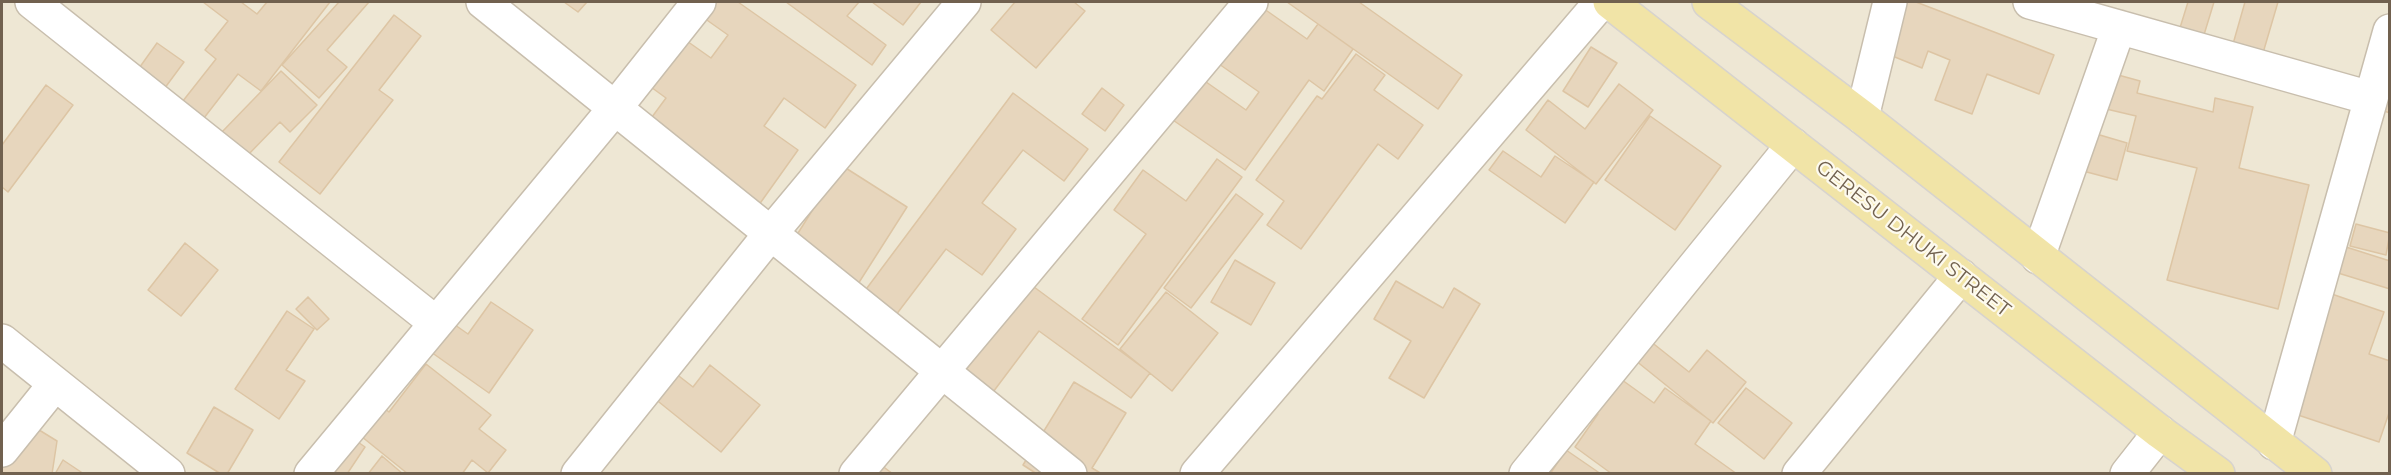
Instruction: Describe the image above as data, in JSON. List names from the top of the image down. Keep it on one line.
{"streets":{"main road":["GERESU DHUKI STREET"]}}
